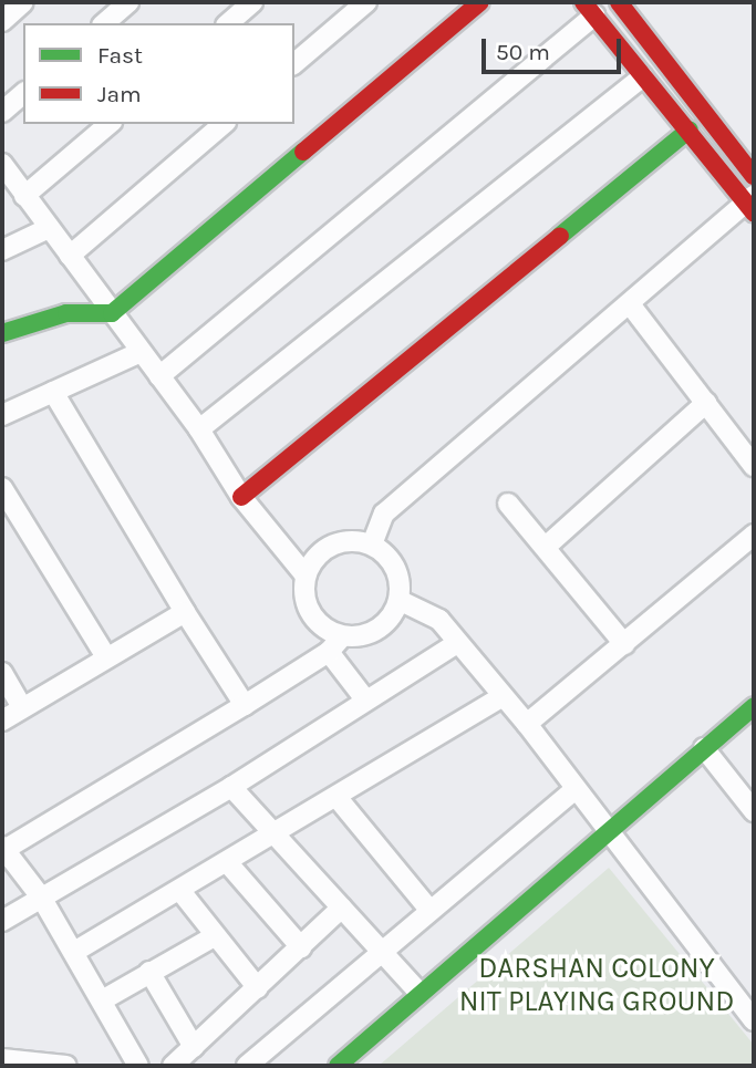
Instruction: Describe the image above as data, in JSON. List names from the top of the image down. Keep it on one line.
{"parks":["DARSHAN COLONY NIT PLAYING GROUND"],"legend":["Fast","Jam"],"scale_bar":"50 m"}
